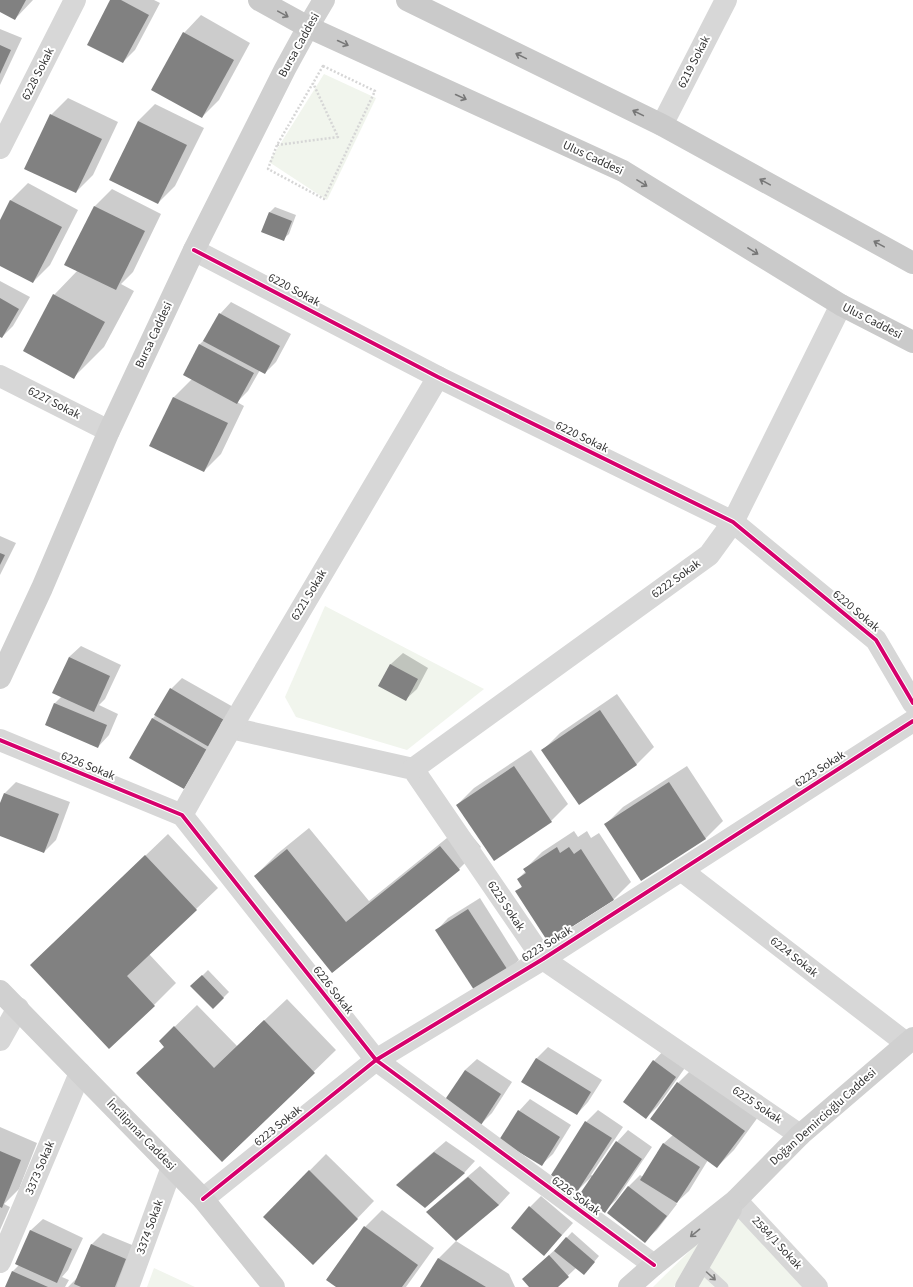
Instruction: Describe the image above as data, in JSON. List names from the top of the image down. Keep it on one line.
{"streets":{"main road":["Bursa Caddesi","Ulus Caddesi","Doğan Demircioğlu Caddesi","İncilipınar Caddesi"],"street":["6219 Sokak","6228 Sokak","6220 Sokak","6227 Sokak","6222 Sokak","6221 Sokak","6226 Sokak","6223 Sokak","6225 Sokak","6224 Sokak","3373 Sokak","3374 Sokak","2584/1 Sokak"]},"crossings":[["Bursa Caddesi","Ulus Caddesi"],["Bursa Caddesi","6220 Sokak"],["Bursa Caddesi","6227 Sokak"],["Ulus Caddesi","6222 Sokak"],["6220 Sokak","6222 Sokak"],["6220 Sokak","6221 Sokak"],["6222 Sokak","6225 Sokak"],["6221 Sokak","6226 Sokak"],["6226 Sokak","6223 Sokak"],["6226 Sokak","Doğan Demircioğlu Caddesi"],["6223 Sokak","6225 Sokak"],["6223 Sokak","6224 Sokak"],["6223 Sokak","İncilipınar Caddesi"],["6225 Sokak","Doğan Demircioğlu Caddesi"],["6224 Sokak","Doğan Demircioğlu Caddesi"],["Doğan Demircioğlu Caddesi","2584/1 Sokak"],["İncilipınar Caddesi","3373 Sokak"],["İncilipınar Caddesi","3374 Sokak"]]}
